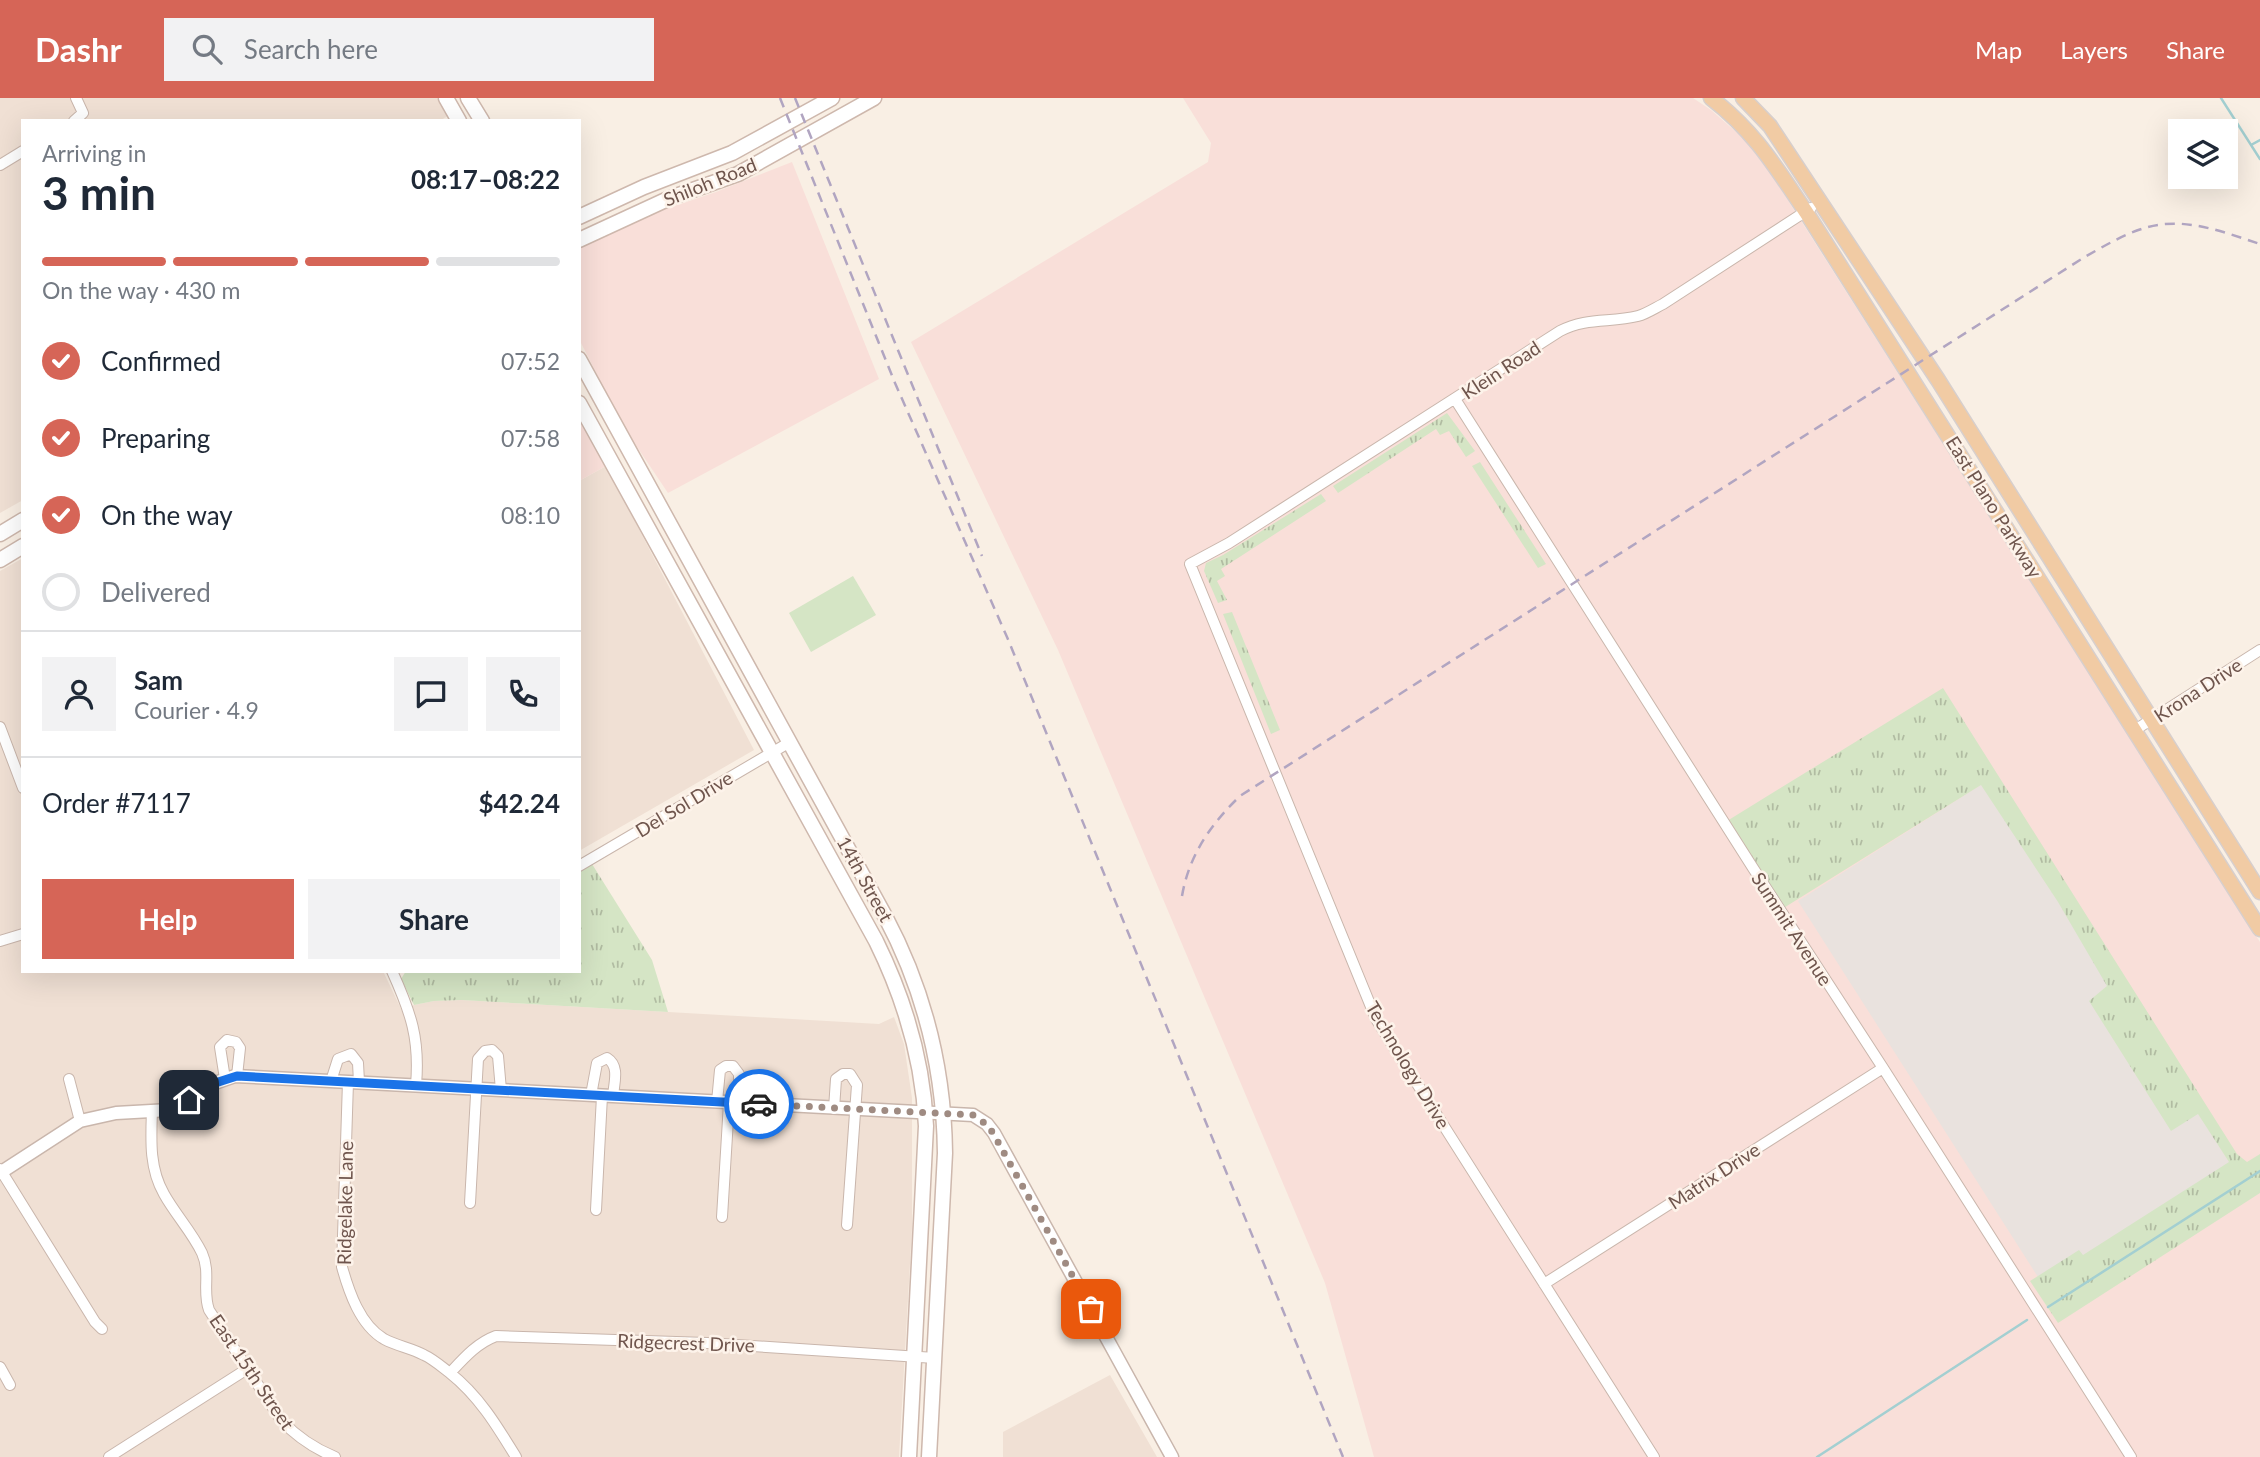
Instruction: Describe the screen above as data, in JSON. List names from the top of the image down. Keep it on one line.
{"streets":{"main road":["Shiloh Road","East Plano Parkway","14th Street"],"street":["Klein Road","Krona Drive","Del Sol Drive","Summit Avenue","Technology Drive","Matrix Drive","Ridgelake Lane","Ridgecrest Drive","East 15th Street"]},"crossings":[["Klein Road","East Plano Parkway"],["Klein Road","Summit Avenue"],["Klein Road","Technology Drive"],["East Plano Parkway","Krona Drive"],["Del Sol Drive","14th Street"],["14th Street","Ridgecrest Drive"],["Summit Avenue","Matrix Drive"],["Technology Drive","Matrix Drive"],["Ridgelake Lane","Ridgecrest Drive"]],"page":{"header":"Dashr","search":"Search here","nav":["Map","Layers","Share"],"heading":["3 min","Arriving in","08:17–08:22"],"panel":["Sam","Courier · 4.9","Order #7117","$42.24"],"bar":"On the way · 430 m","list":[["Confirmed","07:52"],["Preparing","07:58"],["On the way","08:10"],"Delivered"],"buttons":["Help","Share"]}}
